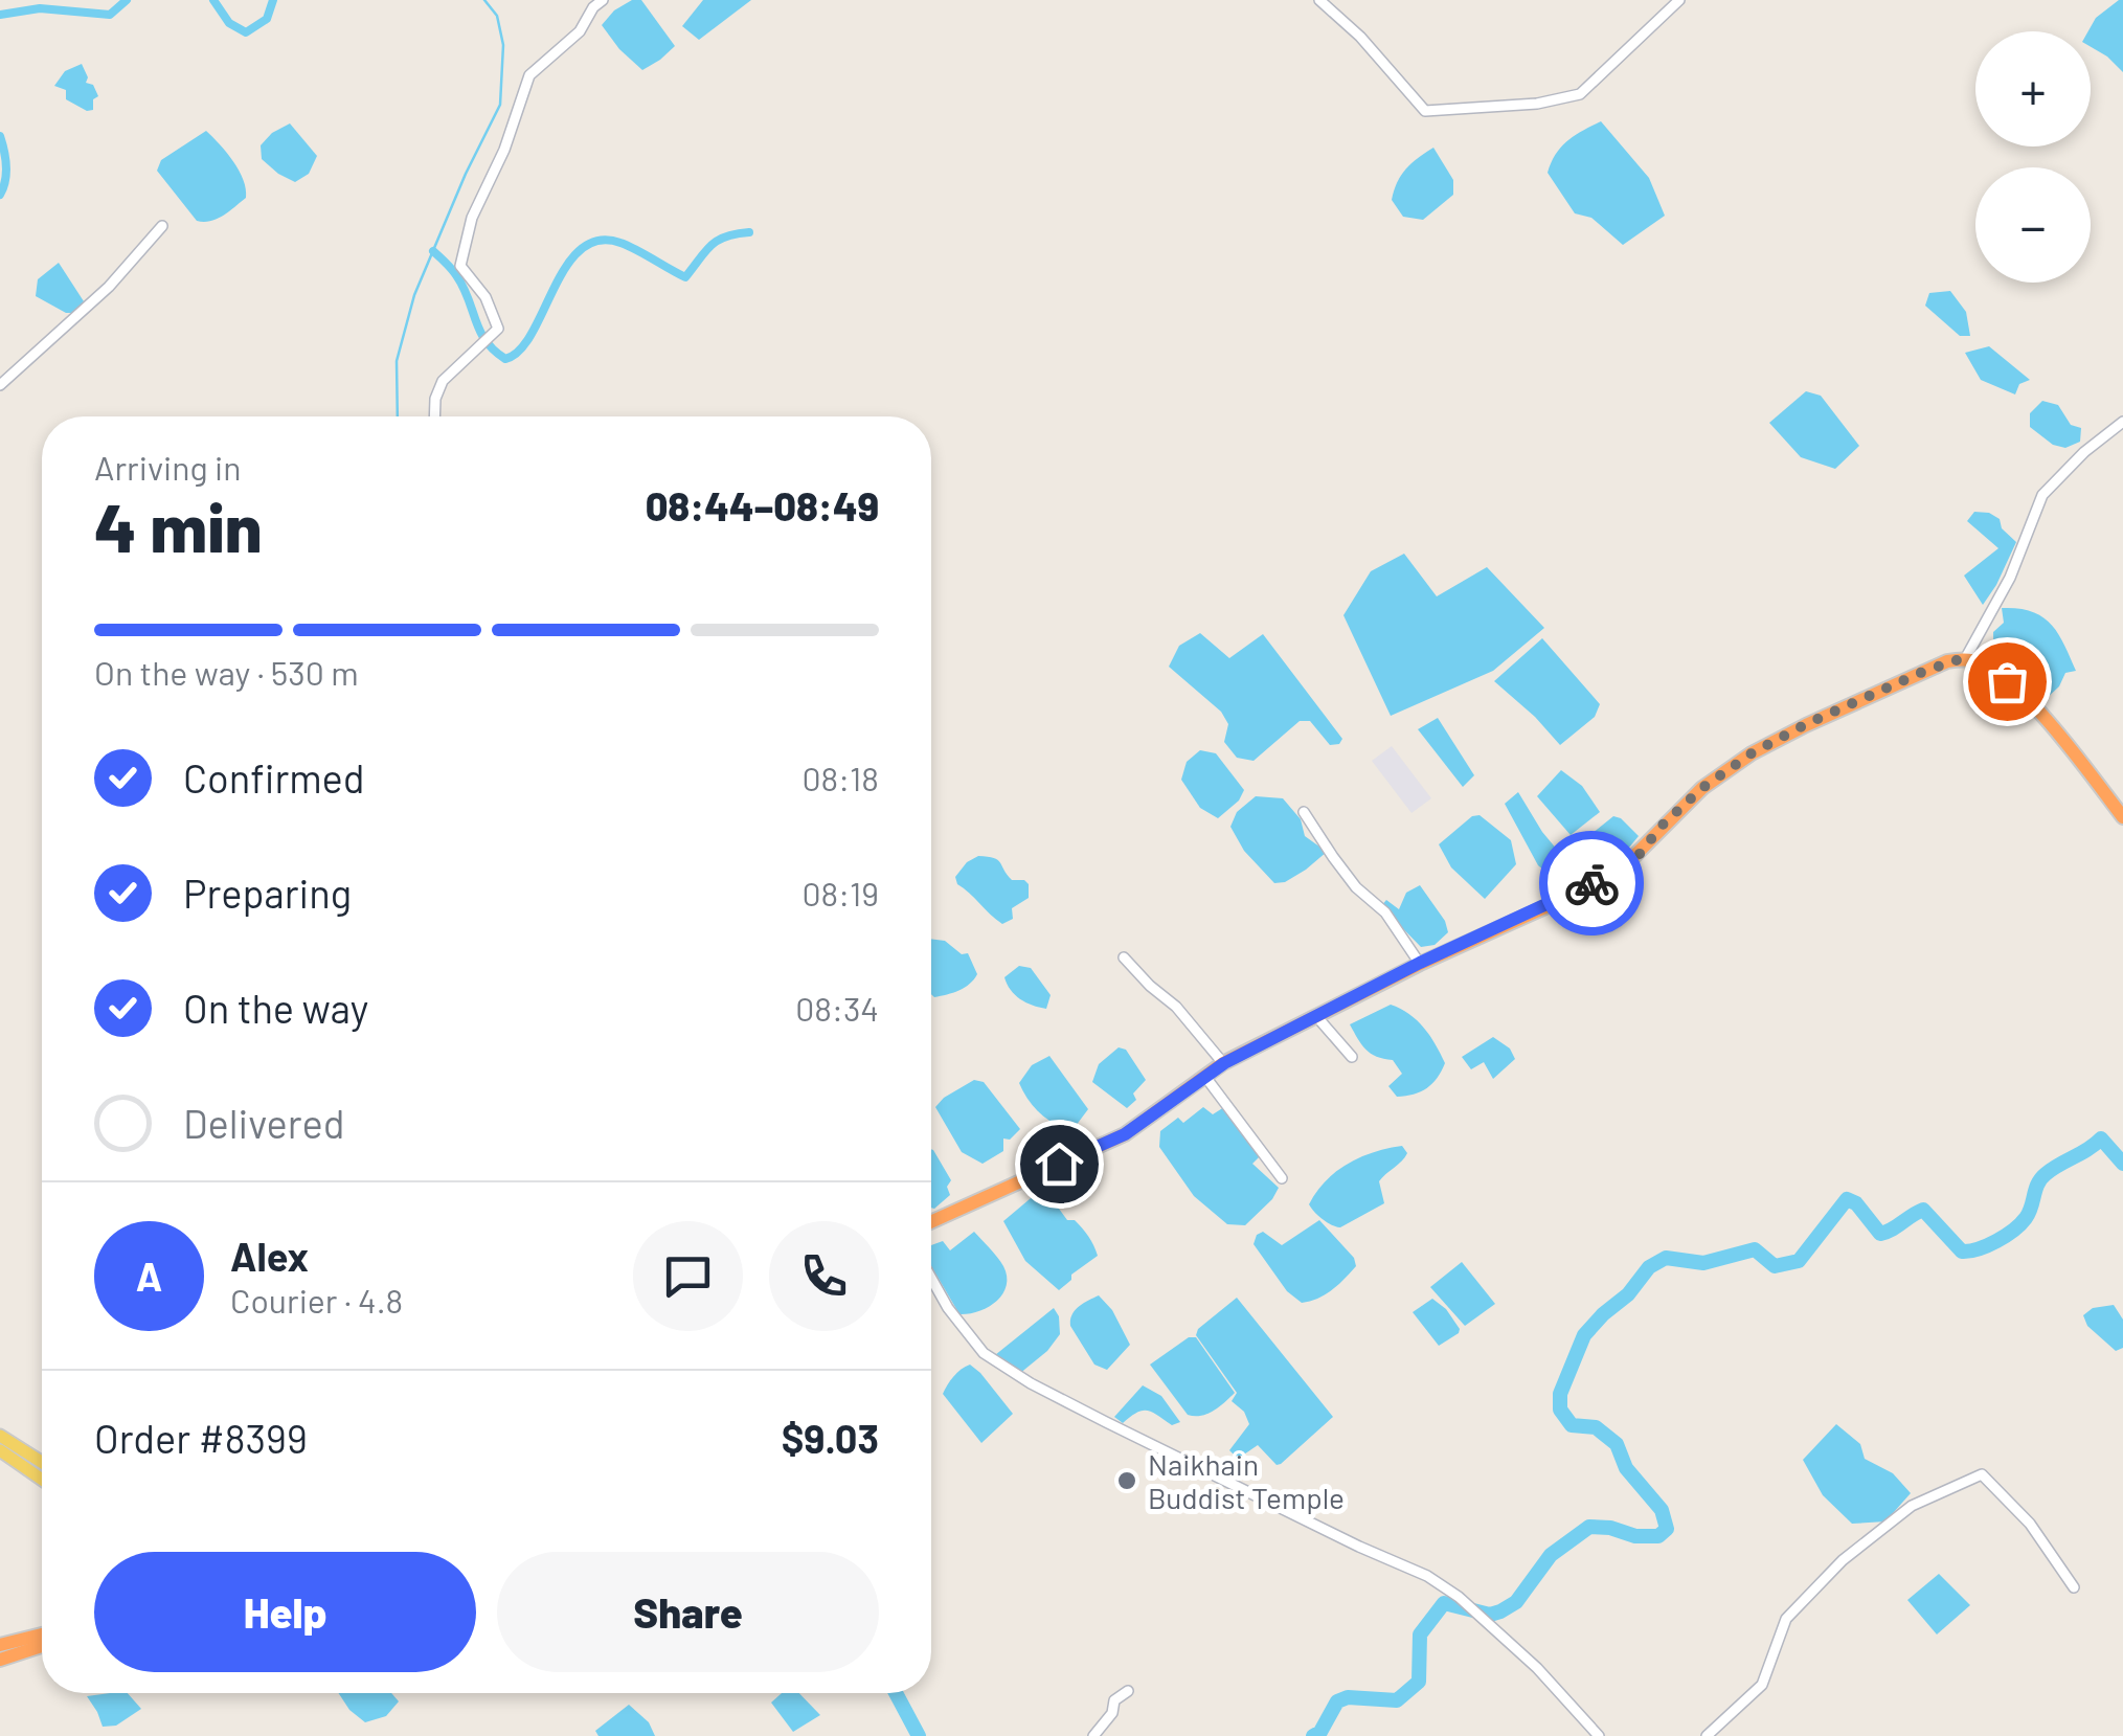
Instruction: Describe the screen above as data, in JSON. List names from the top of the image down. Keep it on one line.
{"places":["Naikhain Buddist Temple"],"page":{"map_buttons":["+","−"],"heading":["4 min","Arriving in","08:44–08:49"],"panel":["Alex","Courier · 4.8","Order #8399","$9.03"],"bar":"On the way · 530 m","list":[["Confirmed","08:18"],["Preparing","08:19"],["On the way","08:34"],"Delivered"],"round":"A","buttons":["Help","Share"]}}
